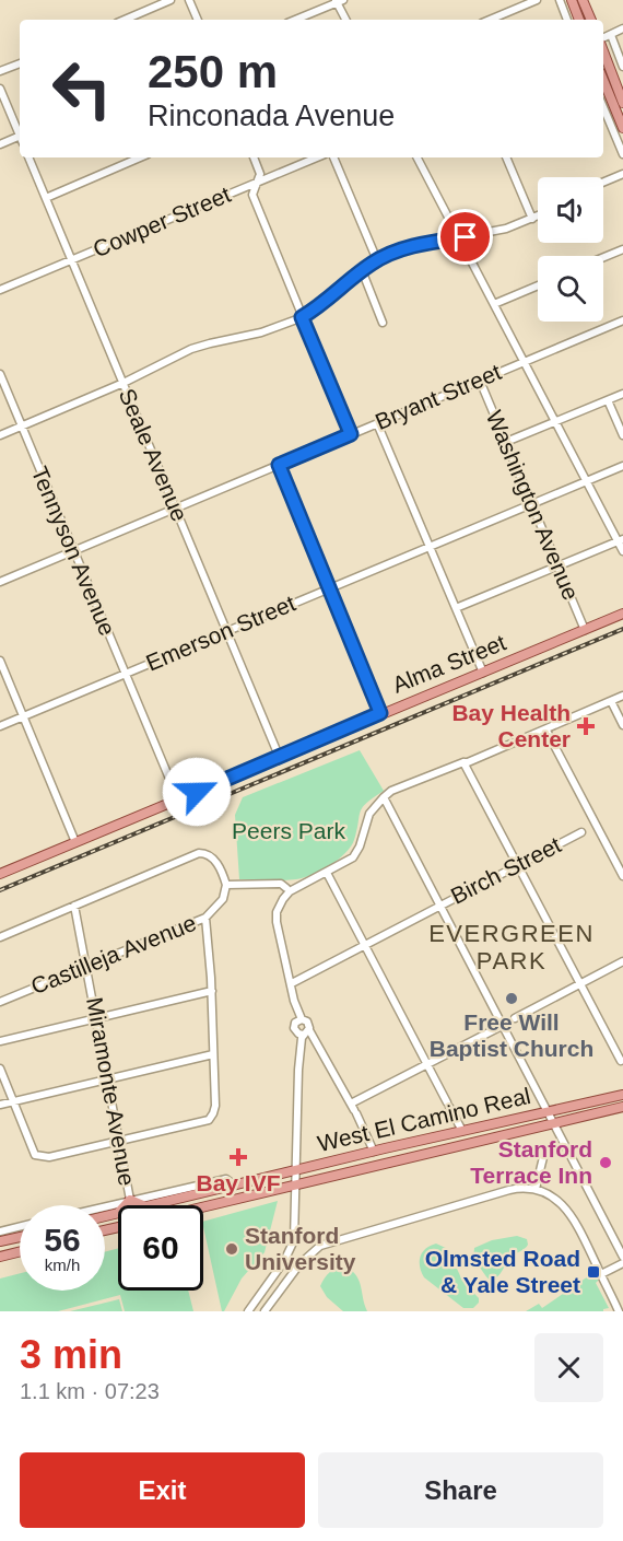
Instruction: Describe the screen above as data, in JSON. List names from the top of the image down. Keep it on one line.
{"streets":{"main road":["Alma Street","West El Camino Real"],"street":["Cowper Street","Bryant Street","Seale Avenue","Washington Avenue","Tennyson Avenue","Emerson Street","Birch Street","Castilleja Avenue","Miramonte Avenue"]},"crossings":[["Cowper Street","Seale Avenue"],["Bryant Street","Seale Avenue"],["Bryant Street","Washington Avenue"],["Bryant Street","Tennyson Avenue"],["Seale Avenue","Emerson Street"],["Seale Avenue","Alma Street"],["Washington Avenue","Emerson Street"],["Washington Avenue","Alma Street"],["Tennyson Avenue","Emerson Street"],["Tennyson Avenue","Alma Street"],["Castilleja Avenue","Miramonte Avenue"]],"districts":["EVERGREEN PARK"],"parks":["Peers Park"],"places":{"health":["Bay Health Center","Bay IVF"],"other":["Free Will Baptist Church","Stanford Terrace Inn","Stanford University"],"transit":["Olmsted Road & Yale Street"]},"page":{"turn":["250 m","Rinconada Avenue"],"speed":"56 km/h","limit":"60","heading":["3 min","1.1 km · 07:23"],"buttons":["Exit","Share"]}}
